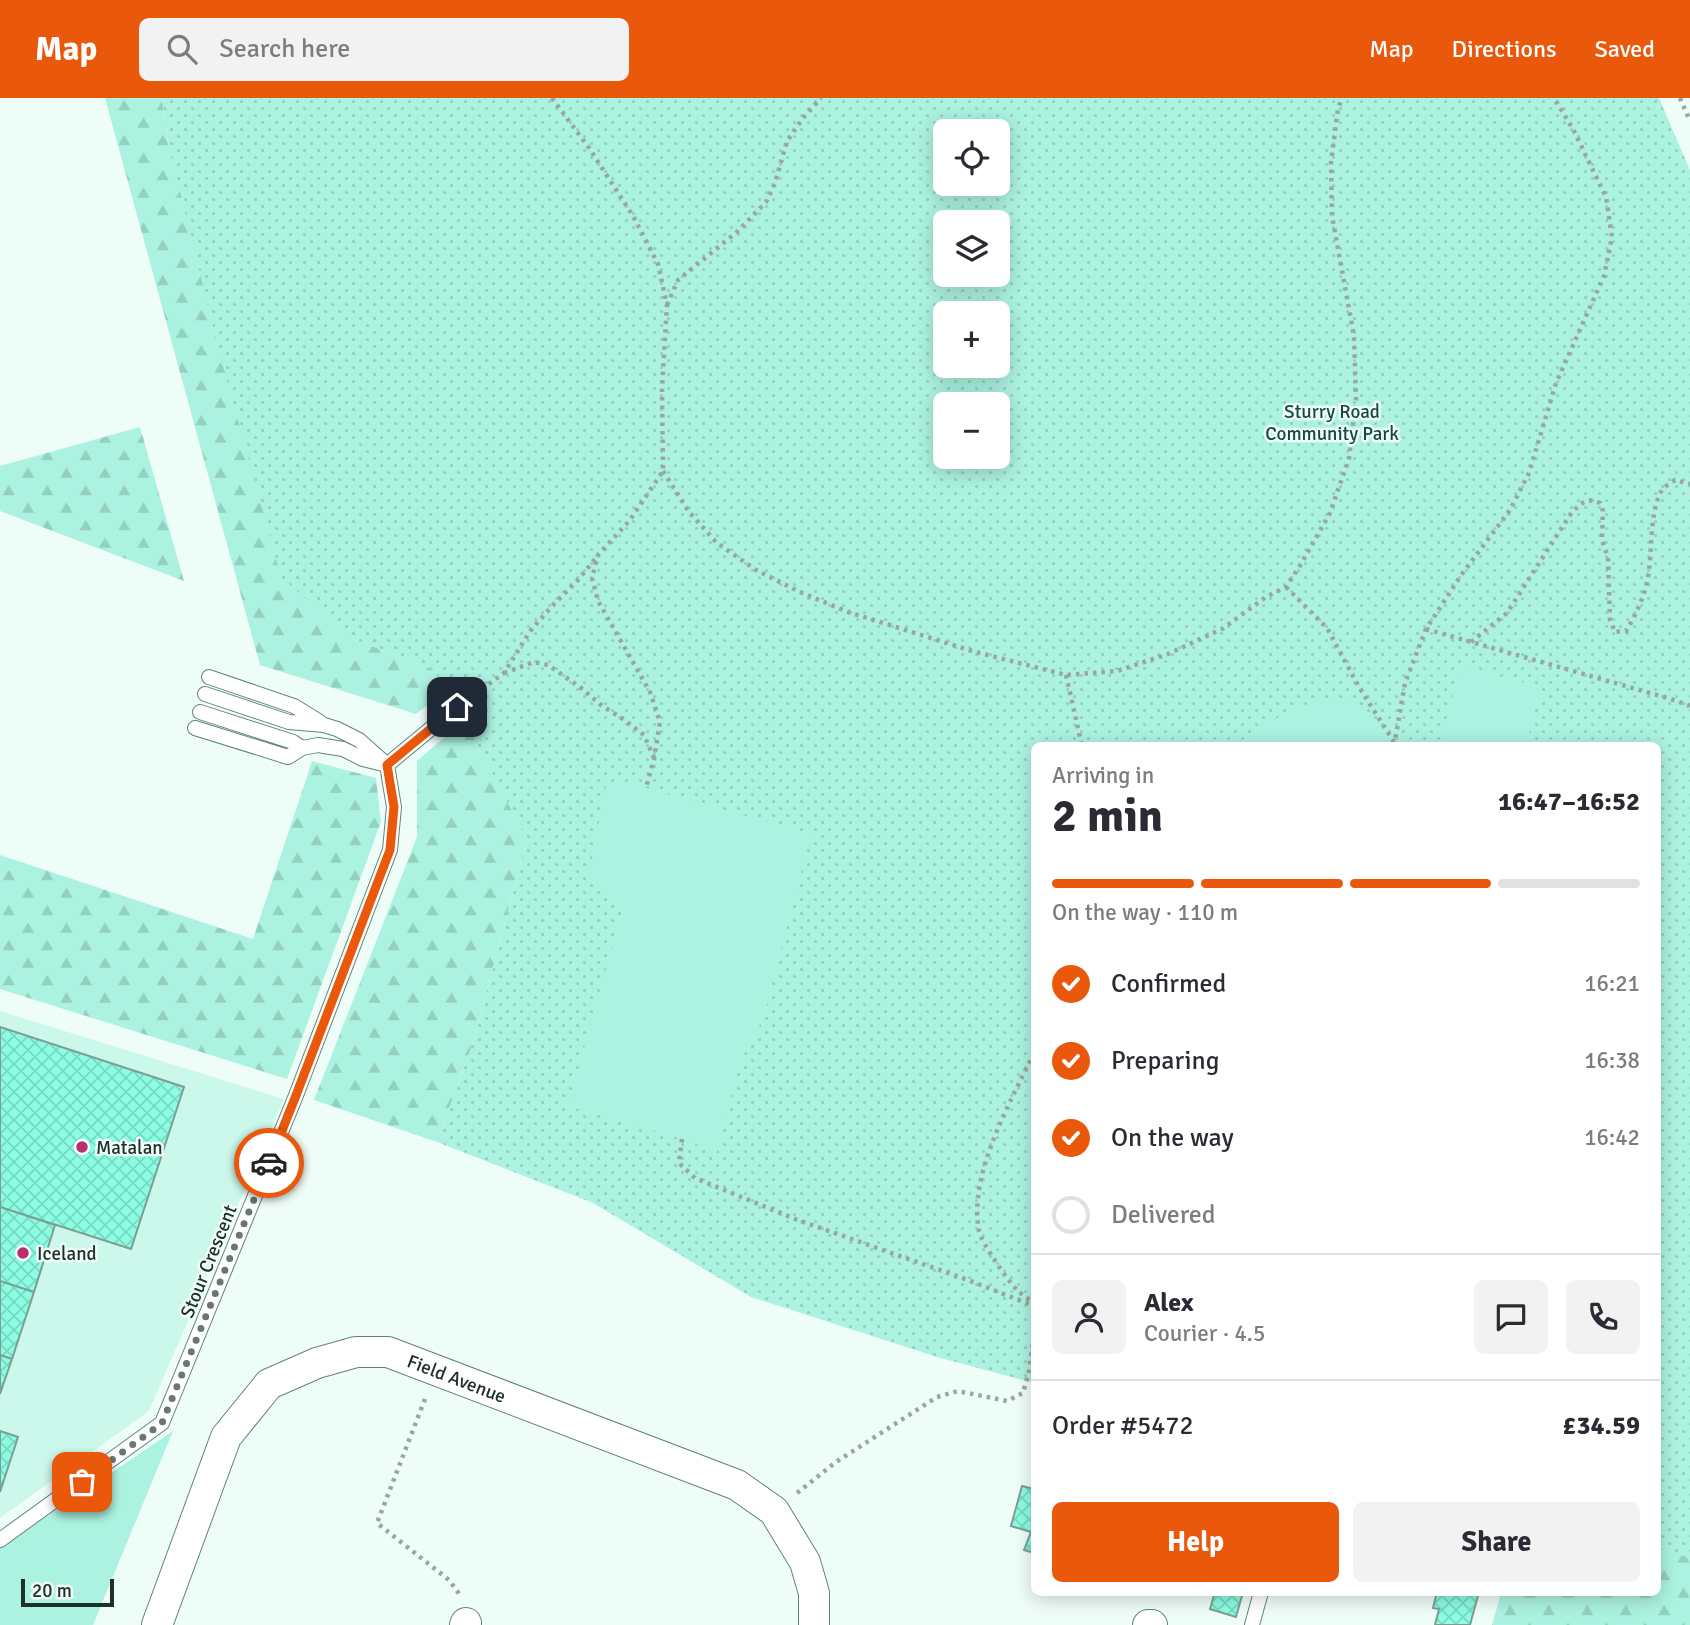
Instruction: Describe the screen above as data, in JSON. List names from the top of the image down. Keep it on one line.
{"streets":{"street":["Field Avenue"],"lane":["Stour Crescent"]},"parks":["Sturry Road Community Park"],"places":["Matalan","Iceland"],"scale_bar":"20 m","page":{"header":"Map","search":"Search here","nav":["Map","Directions","Saved"],"map_buttons":["+","−"],"heading":["2 min","Arriving in","16:47–16:52"],"panel":["Alex","Courier · 4.5","Order #5472","£34.59"],"bar":"On the way · 110 m","list":[["Confirmed","16:21"],["Preparing","16:38"],["On the way","16:42"],"Delivered"],"buttons":["Help","Share"],"scale":"20 m"}}
